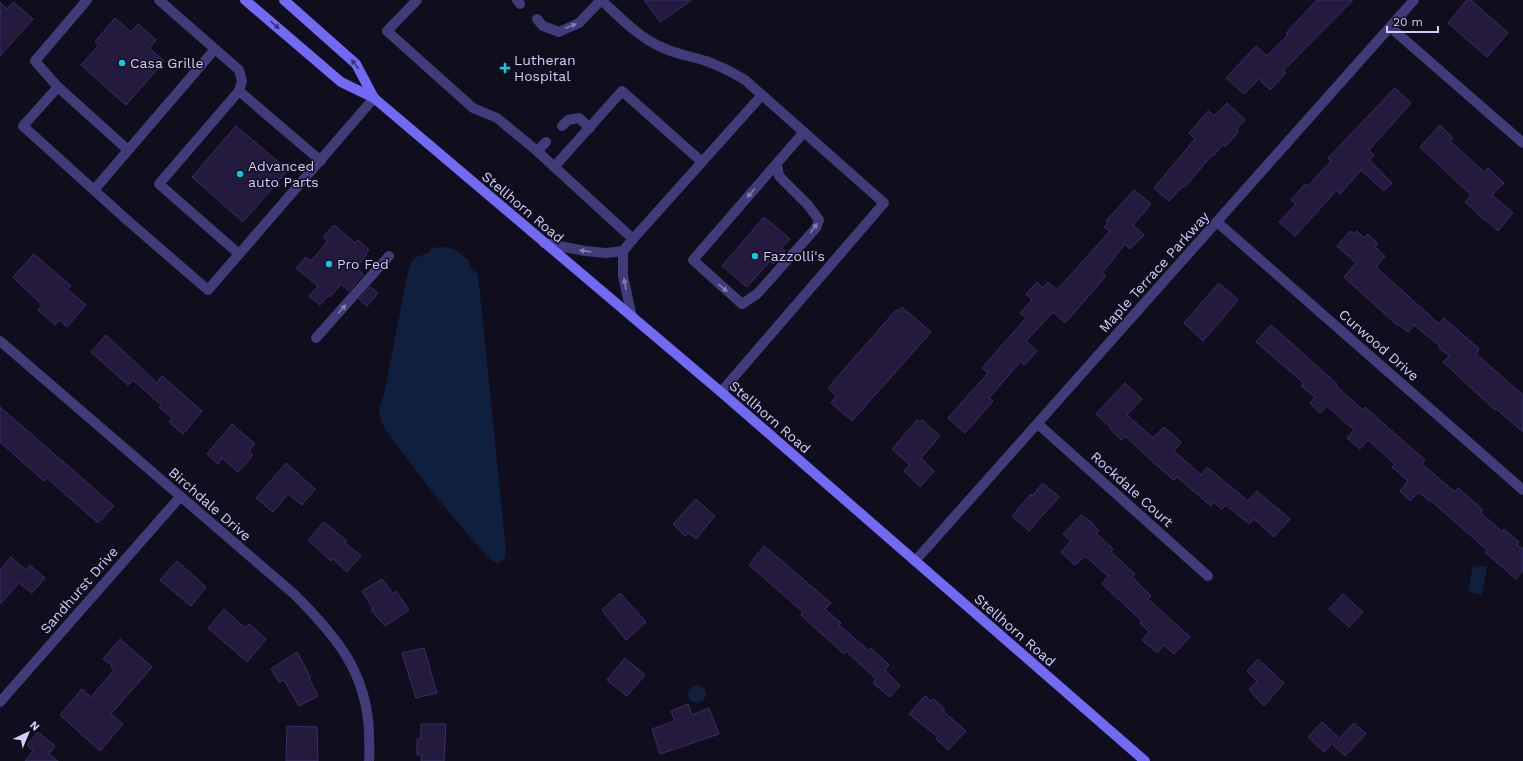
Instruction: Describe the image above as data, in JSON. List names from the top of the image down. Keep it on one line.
{"streets":{"main road":["Stellhorn Road"],"street":["Maple Terrace Parkway","Curwood Drive","Rockdale Court","Birchdale Drive","Sandhurst Drive"]},"crossings":[["Stellhorn Road","Maple Terrace Parkway"],["Maple Terrace Parkway","Curwood Drive"],["Maple Terrace Parkway","Rockdale Court"],["Birchdale Drive","Sandhurst Drive"]],"places":{"other":["Casa Grille","Advanced auto Parts","Fazzolli's","Pro Fed"],"health":["Lutheran Hospital"]},"scale_bar":"20 m","north":"top right"}
